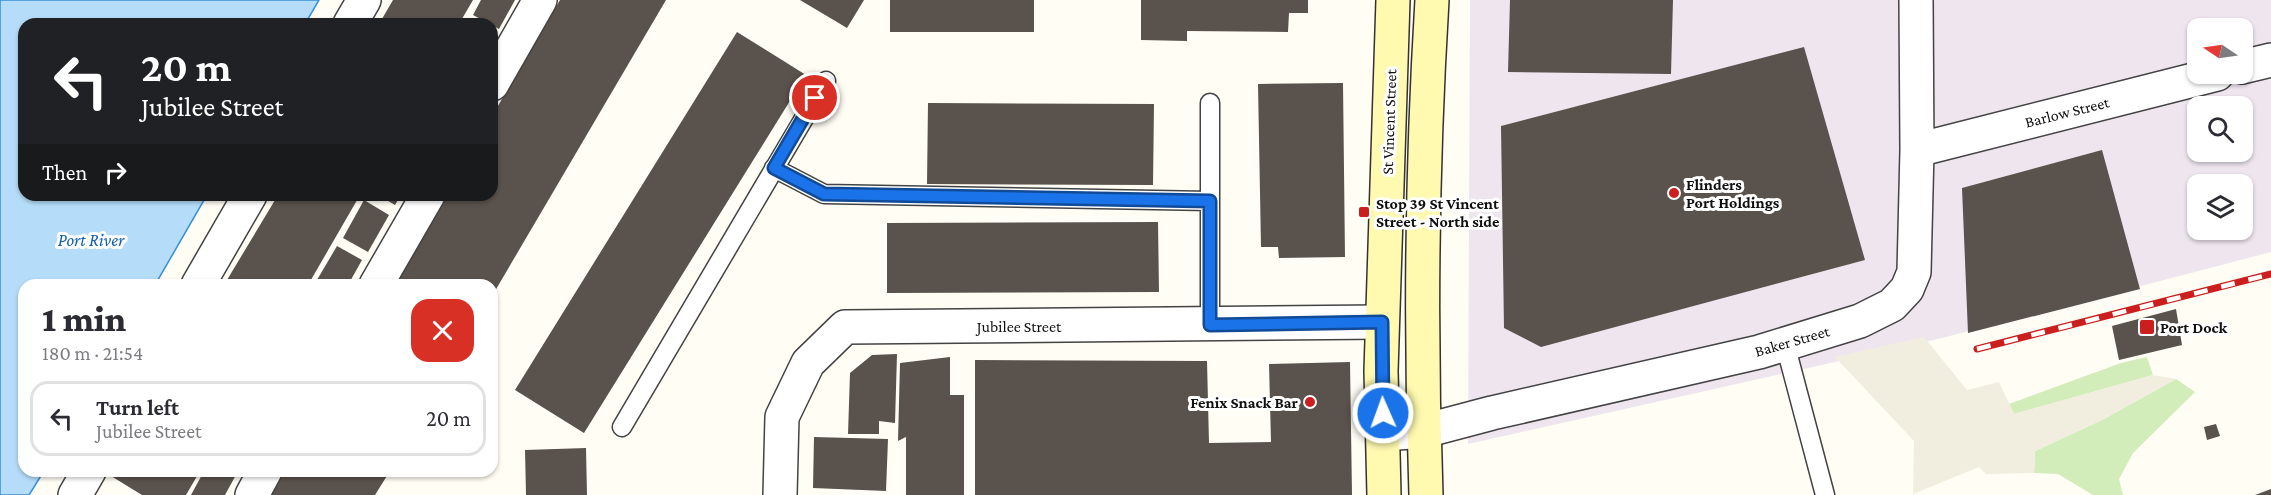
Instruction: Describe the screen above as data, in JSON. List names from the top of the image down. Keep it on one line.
{"streets":{"main road":["St Vincent Street"],"street":["Barlow Street","Jubilee Street","Baker Street"]},"crossings":[["Barlow Street","Baker Street"],["St Vincent Street","Jubilee Street"],["St Vincent Street","Baker Street"]],"water":["Port River"],"places":{"other":["Flinders Port Holdings","Fenix Snack Bar"],"transit":["Stop 39 St Vincent Street - North side","Port Dock"]},"north":"left","page":{"turn":["20 m","Jubilee Street"],"then":"Then","heading":["1 min","180 m · 21:54"],"list":[{"name":"Turn left","note":"Jubilee Street","value":"20 m"}]}}
